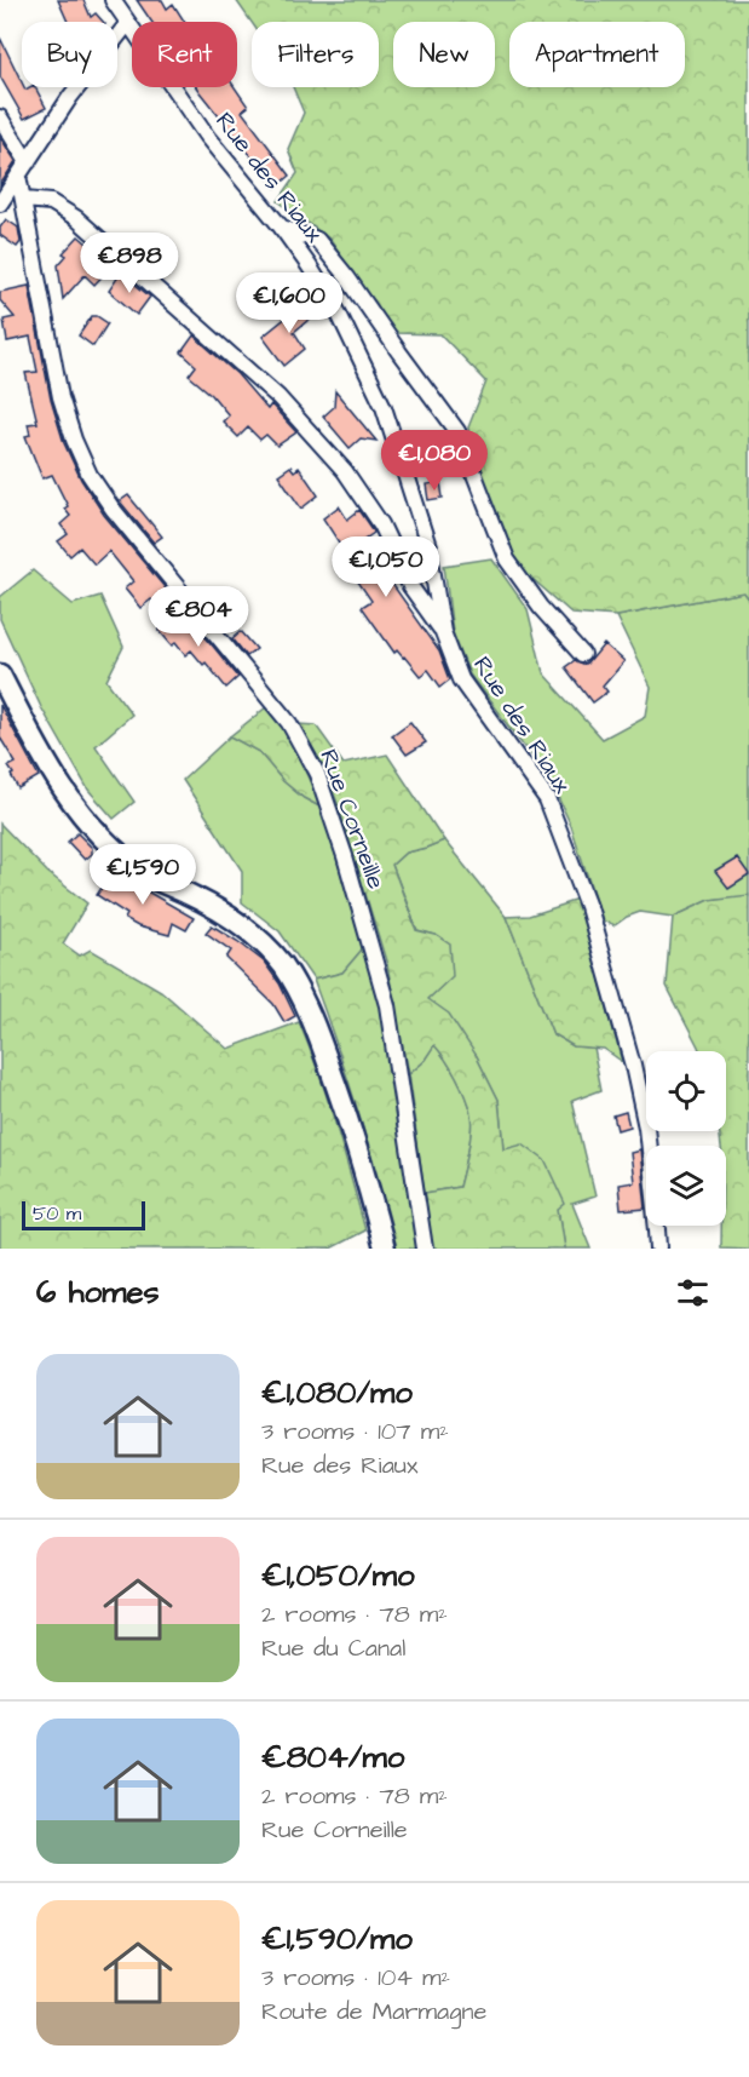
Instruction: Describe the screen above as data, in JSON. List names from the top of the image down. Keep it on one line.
{"streets":{"street":["Rue des Riaux","Rue Corneille"]},"scale_bar":"50 m","page":{"chip":["Buy","Rent","Filters","New","Apartment"],"price":["€898","€1,600","€1,080","€1,050","€804","€1,590"],"scale":"50 m","heading":"6 homes","list":[{"name":"€1,080/mo","note":"3 rooms · 107 m² · Rue des Riaux"},{"name":"€1,050/mo","note":"2 rooms · 78 m² · Rue du Canal"},{"name":"€804/mo","note":"2 rooms · 78 m² · Rue Corneille"},{"name":"€1,590/mo","note":"3 rooms · 104 m² · Route de Marmagne"}]}}
